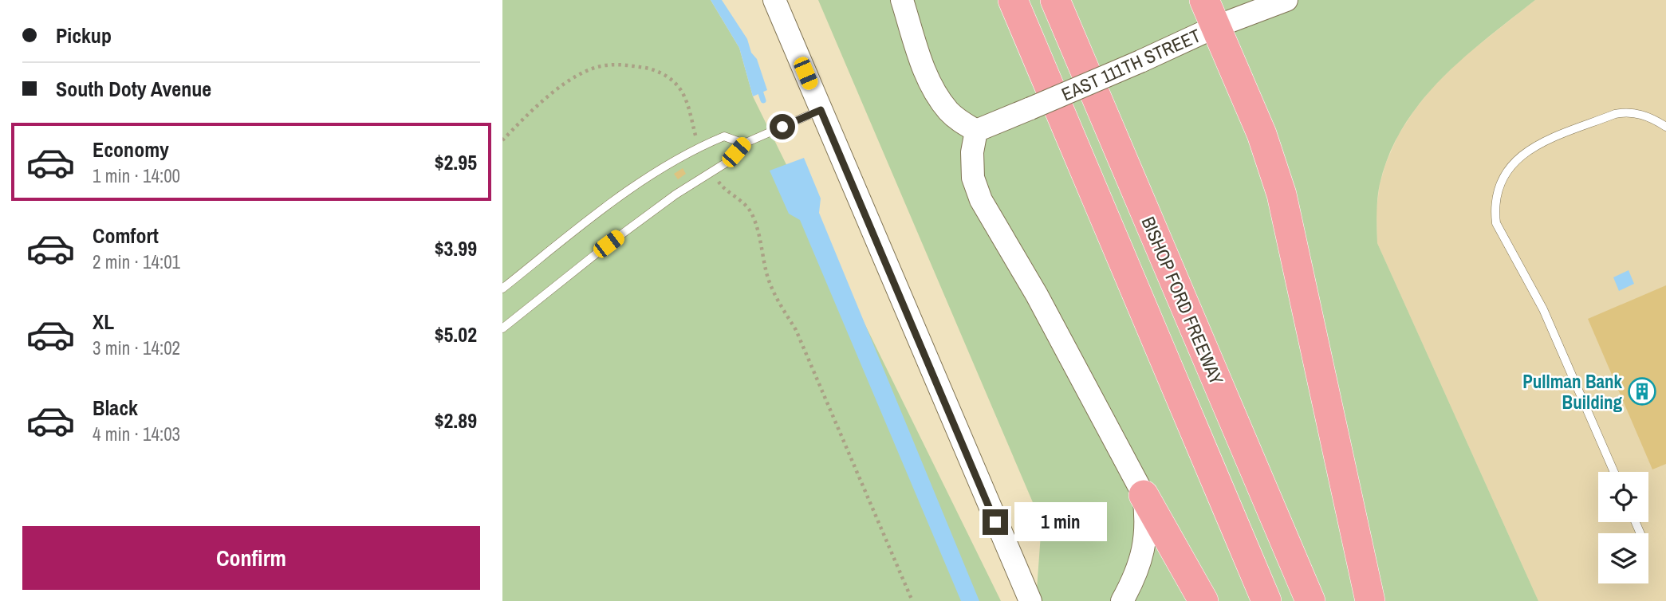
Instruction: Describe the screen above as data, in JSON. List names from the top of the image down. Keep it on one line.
{"streets":{"highway":["BISHOP FORD FREEWAY"],"main road":["EAST 111TH STREET"]},"places":{"building":["Pullman Bank Building"]},"page":{"banner":["Pickup","South Doty Avenue"],"list":[{"name":"Economy","note":"1 min · 14:00","value":"$2.95"},{"name":"Comfort","note":"2 min · 14:01","value":"$3.99"},{"name":"XL","note":"3 min · 14:02","value":"$5.02"},{"name":"Black","note":"4 min · 14:03","value":"$2.89"}],"bubble":"1 min","buttons":"Confirm"}}
